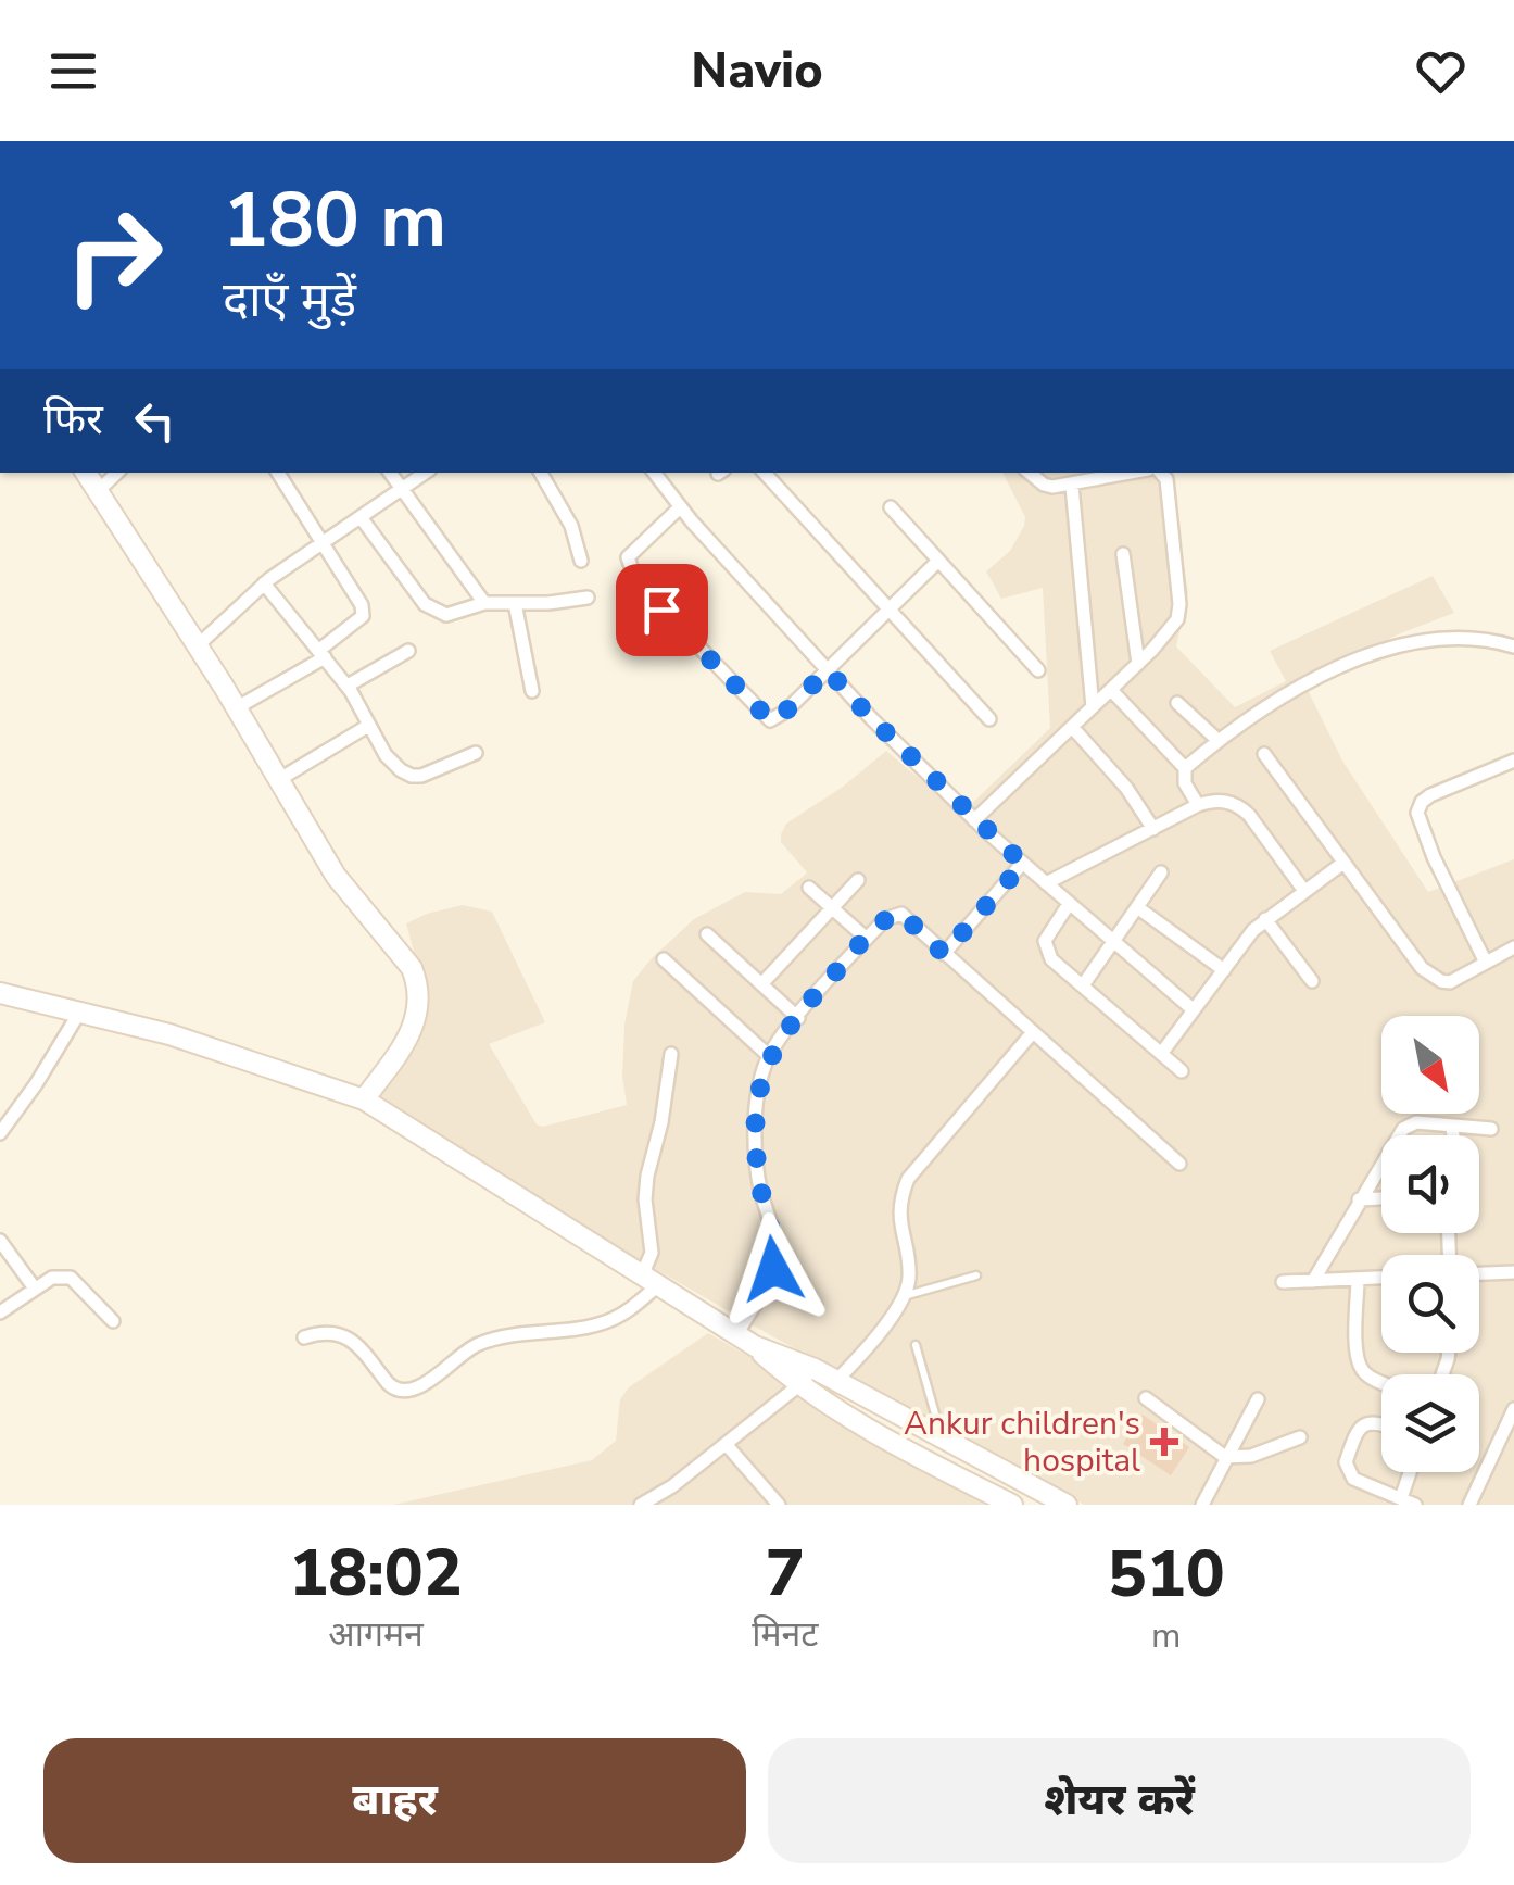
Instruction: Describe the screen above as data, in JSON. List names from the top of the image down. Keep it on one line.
{"places":{"health":["Ankur children's hospital"]},"north":"bottom right","page":{"header":"Navio","turn":["180 m","दाएँ मुड़ें"],"then":"फिर","eta":["18:02","आगमन","7","मिनट","510","m"],"buttons":["बाहर","शेयर करें"]}}
